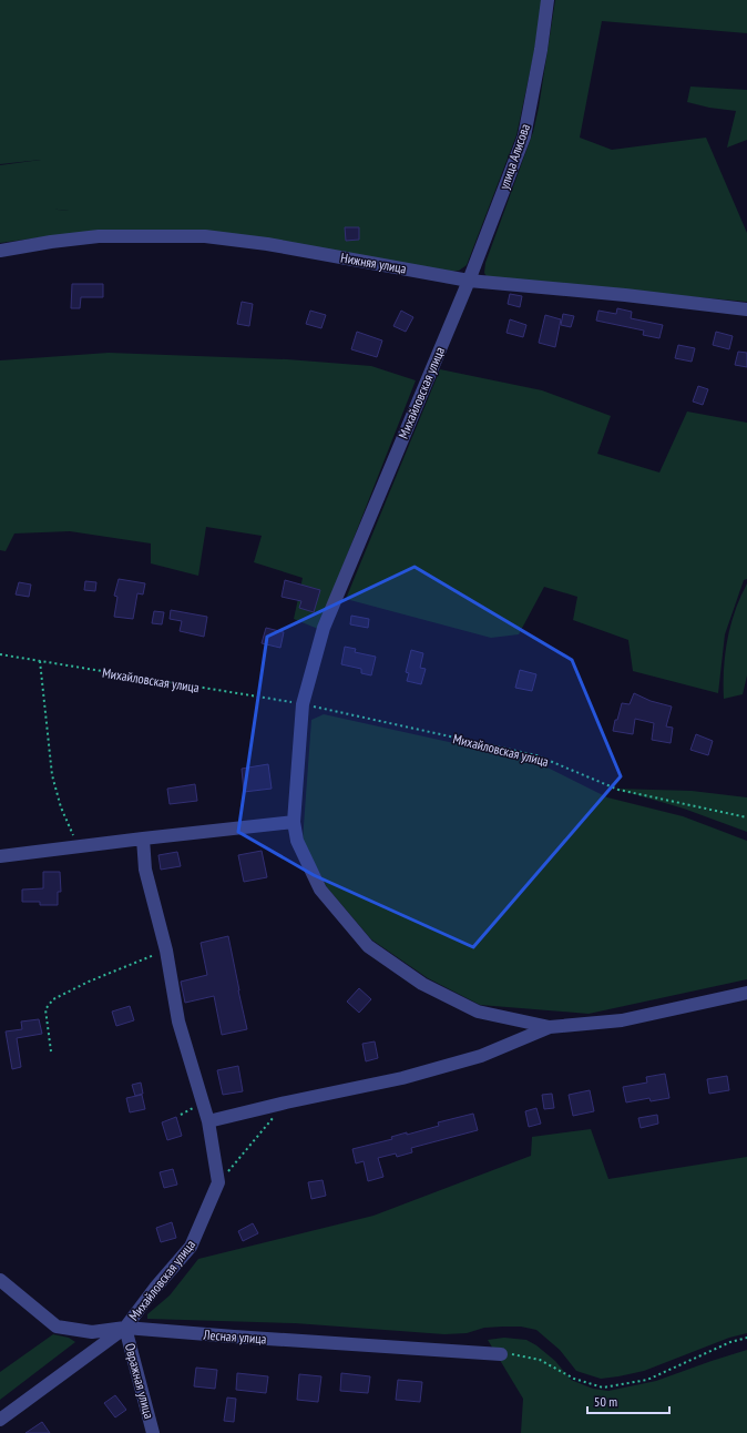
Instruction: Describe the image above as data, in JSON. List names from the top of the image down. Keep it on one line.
{"streets":{"street":["улица Алисова","Нижняя улица","Михайловская улица","Лесная улица","Овражная улица"]},"crossings":[["улица Алисова","Нижняя улица"],["улица Алисова","Михайловская улица"],["Нижняя улица","Михайловская улица"],["Михайловская улица","Лесная улица"],["Михайловская улица","Овражная улица"],["Лесная улица","Овражная улица"]],"scale_bar":"50 m"}
